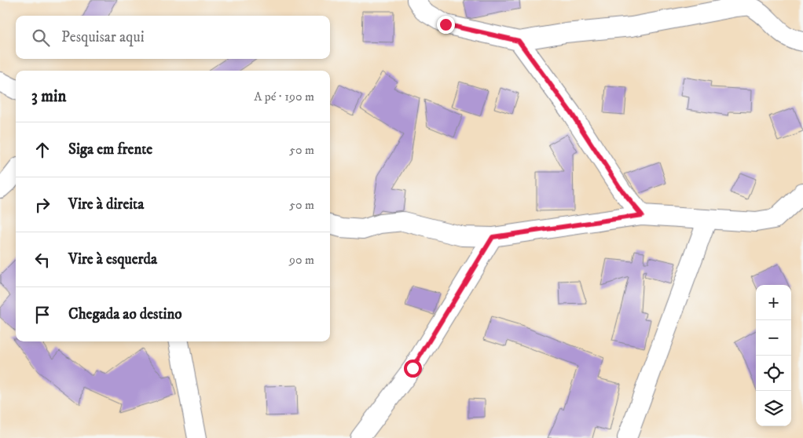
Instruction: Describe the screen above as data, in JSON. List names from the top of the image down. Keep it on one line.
{"page":{"search":"Pesquisar aqui","heading":["3 min","A pé · 190 m"],"list":[["Siga em frente","50 m"],["Vire à direita","50 m"],["Vire à esquerda","90 m"],"Chegada ao destino"],"map_buttons":["+","−"]}}
